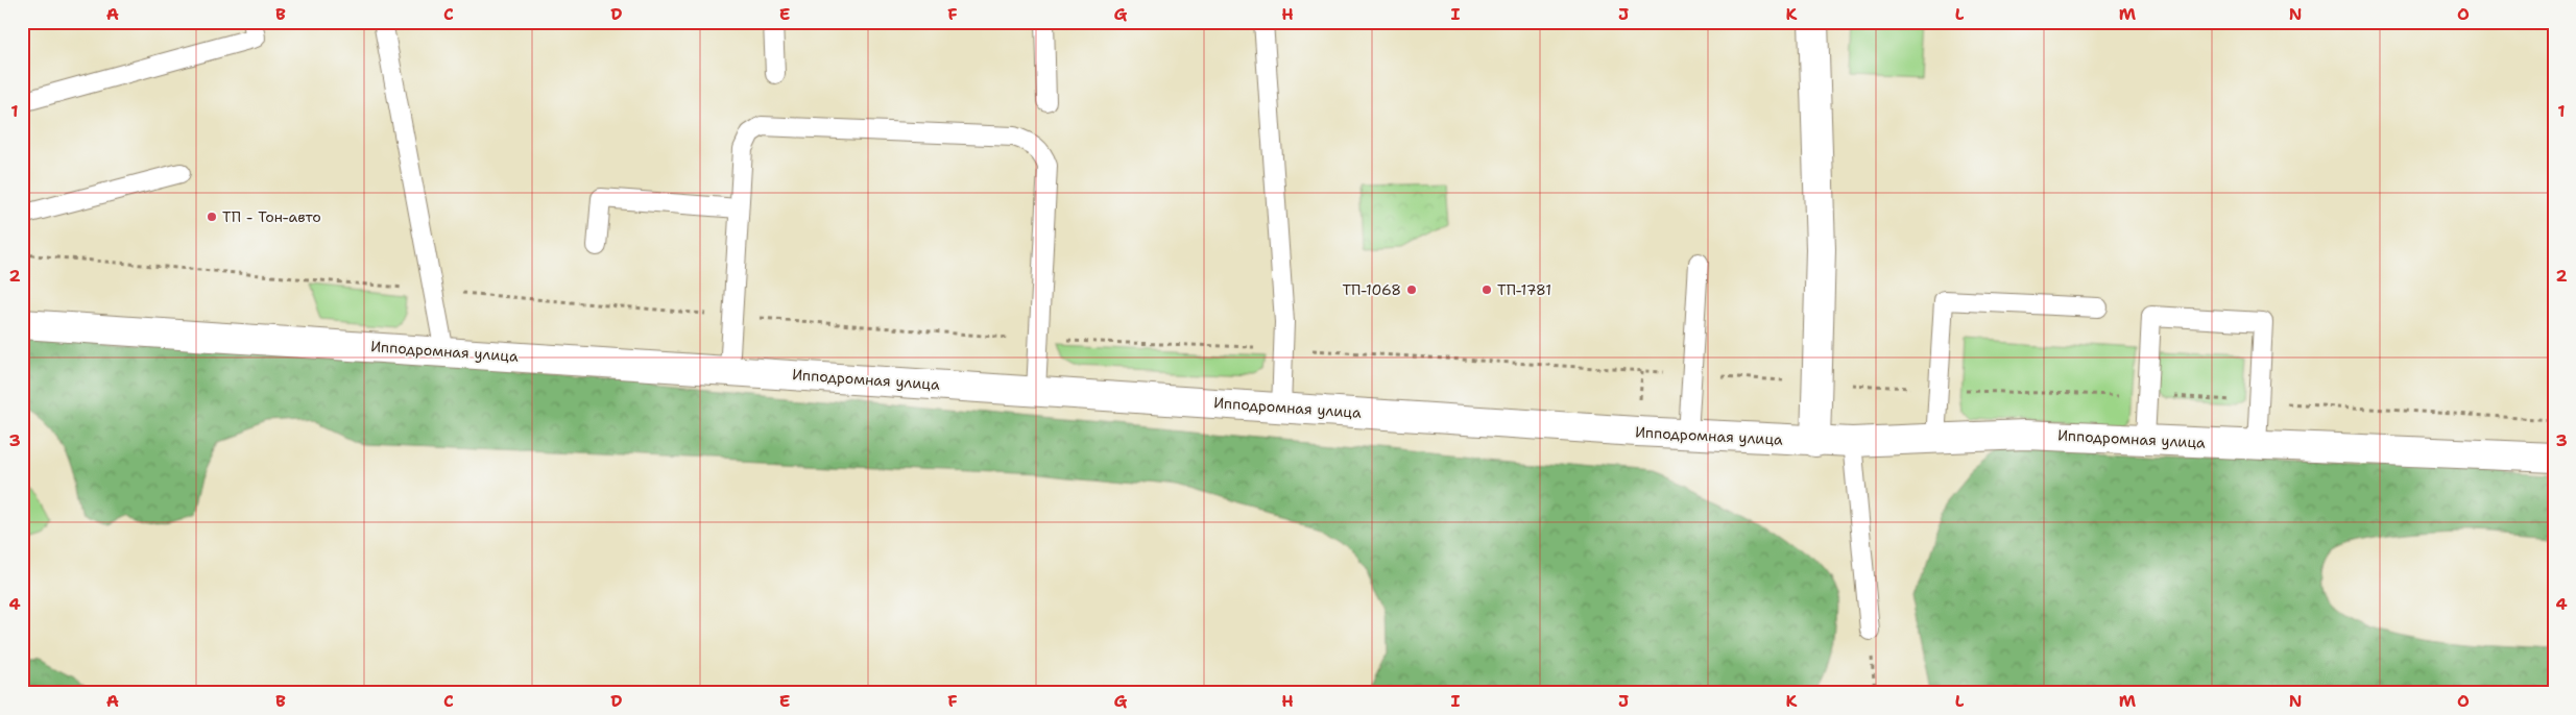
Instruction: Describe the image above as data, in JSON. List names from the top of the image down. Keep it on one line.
{"streets":{"street":["Ипподромная улица"]},"places":["ТП - Тон-авто","ТП-1068","ТП-1781"],"grid":{"columns":["A","B","C","D","E","F","G","H","I","J","K","L","M","N","O"],"rows":["1","2","3","4"]}}
